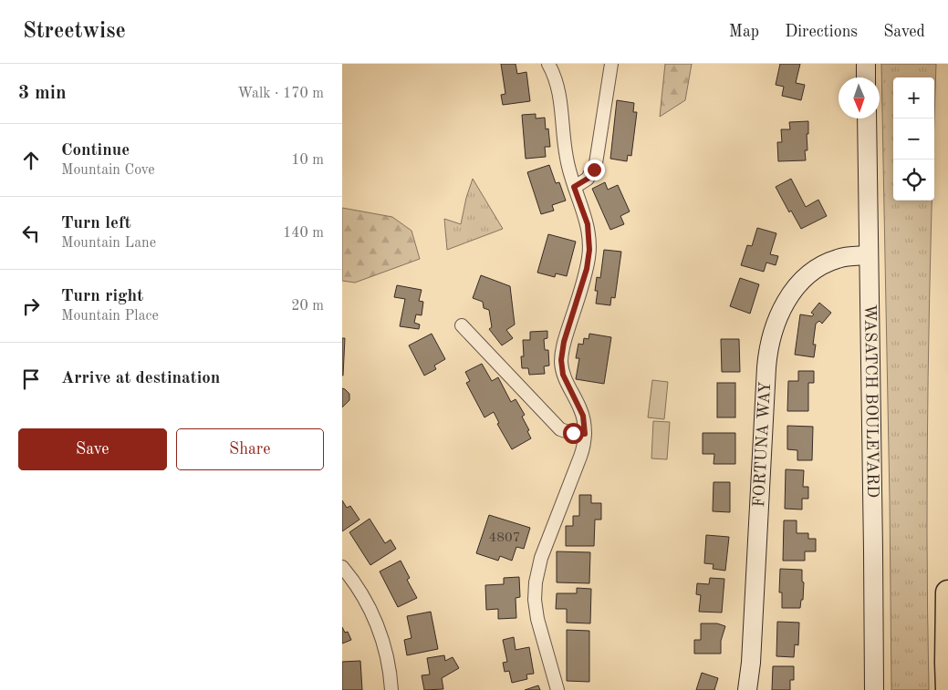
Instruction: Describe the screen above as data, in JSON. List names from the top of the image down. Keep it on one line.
{"streets":{"street":["WASATCH BOULEVARD","FORTUNA WAY"]},"crossings":[["WASATCH BOULEVARD","FORTUNA WAY"]],"house_numbers":["4807"],"north":"bottom","page":{"header":"Streetwise","nav":["Map","Directions","Saved"],"heading":["3 min","Walk · 170 m"],"map_buttons":["+","−"],"list":[["Continue","Mountain Cove","10 m"],["Turn left","Mountain Lane","140 m"],["Turn right","Mountain Place","20 m"],"Arrive at destination"],"buttons":["Save","Share"]}}
